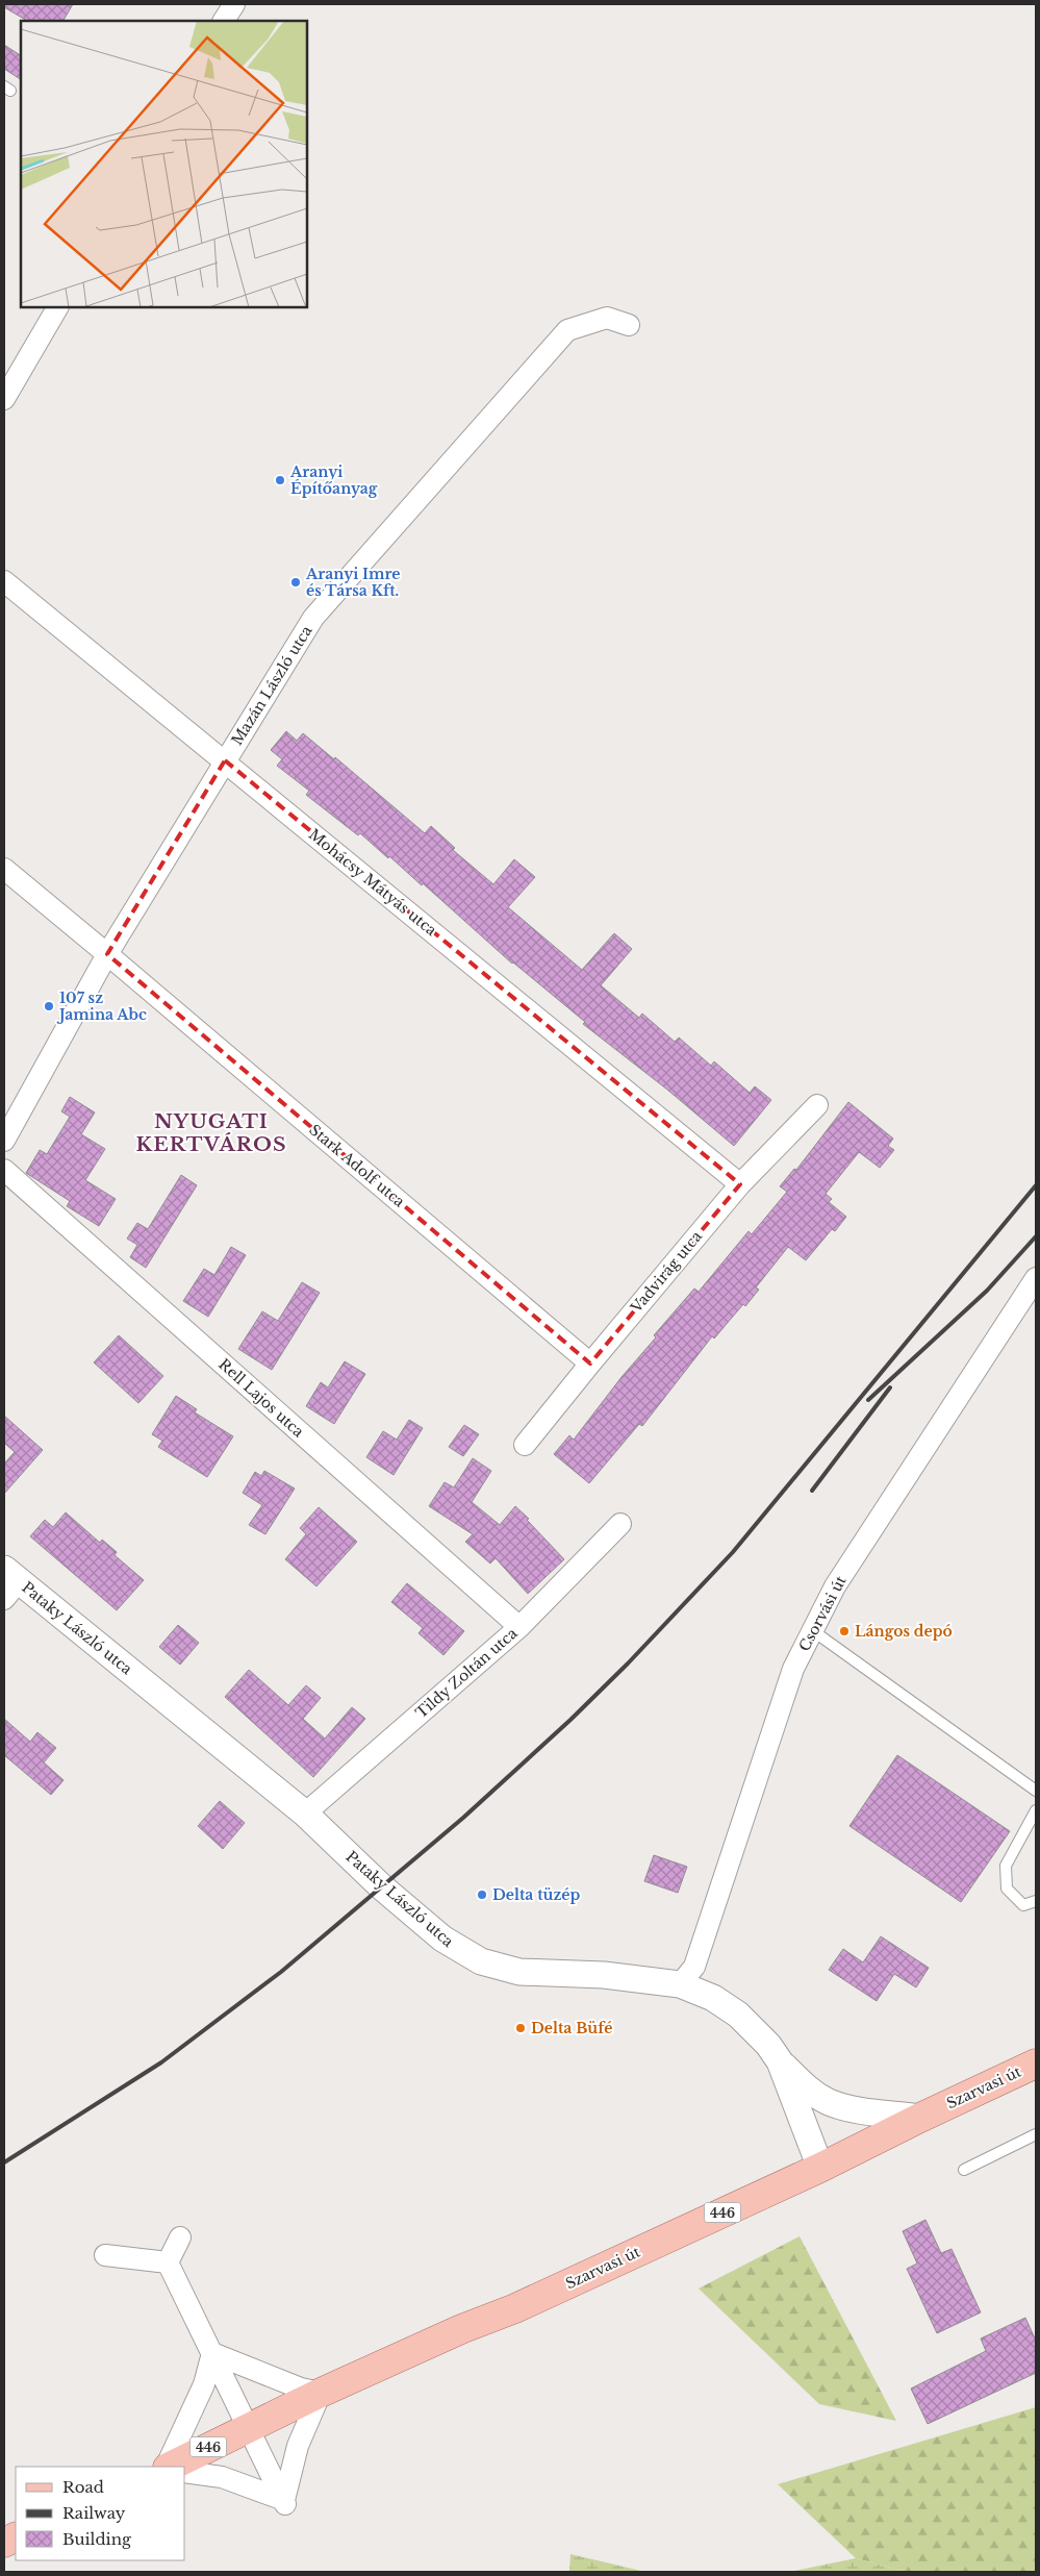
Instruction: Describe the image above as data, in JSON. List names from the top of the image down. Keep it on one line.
{"streets":{"main road":["Szarvasi út","446"],"street":["Mazán László utca","Mohácsy Mátyás utca","Stark Adolf utca","Vadvirág utca","Rell Lajos utca","Csorvási út","Pataky László utca","Tildy Zoltán utca"]},"crossings":[["Mazán László utca","Mohácsy Mátyás utca"],["Mazán László utca","Stark Adolf utca"],["Mohácsy Mátyás utca","Vadvirág utca"],["Stark Adolf utca","Vadvirág utca"],["Rell Lajos utca","Tildy Zoltán utca"],["Csorvási út","Pataky László utca"],["Pataky László utca","Tildy Zoltán utca"],["Pataky László utca","Szarvasi út"]],"districts":["NYUGATI KERTVÁROS"],"places":["Aranyi Építőanyag","Aranyi Imre és Társa Kft.","107 sz Jamina Abc","Lángos depó","Delta tüzép","Delta Büfé"],"legend":["Road","Railway","Building"]}
